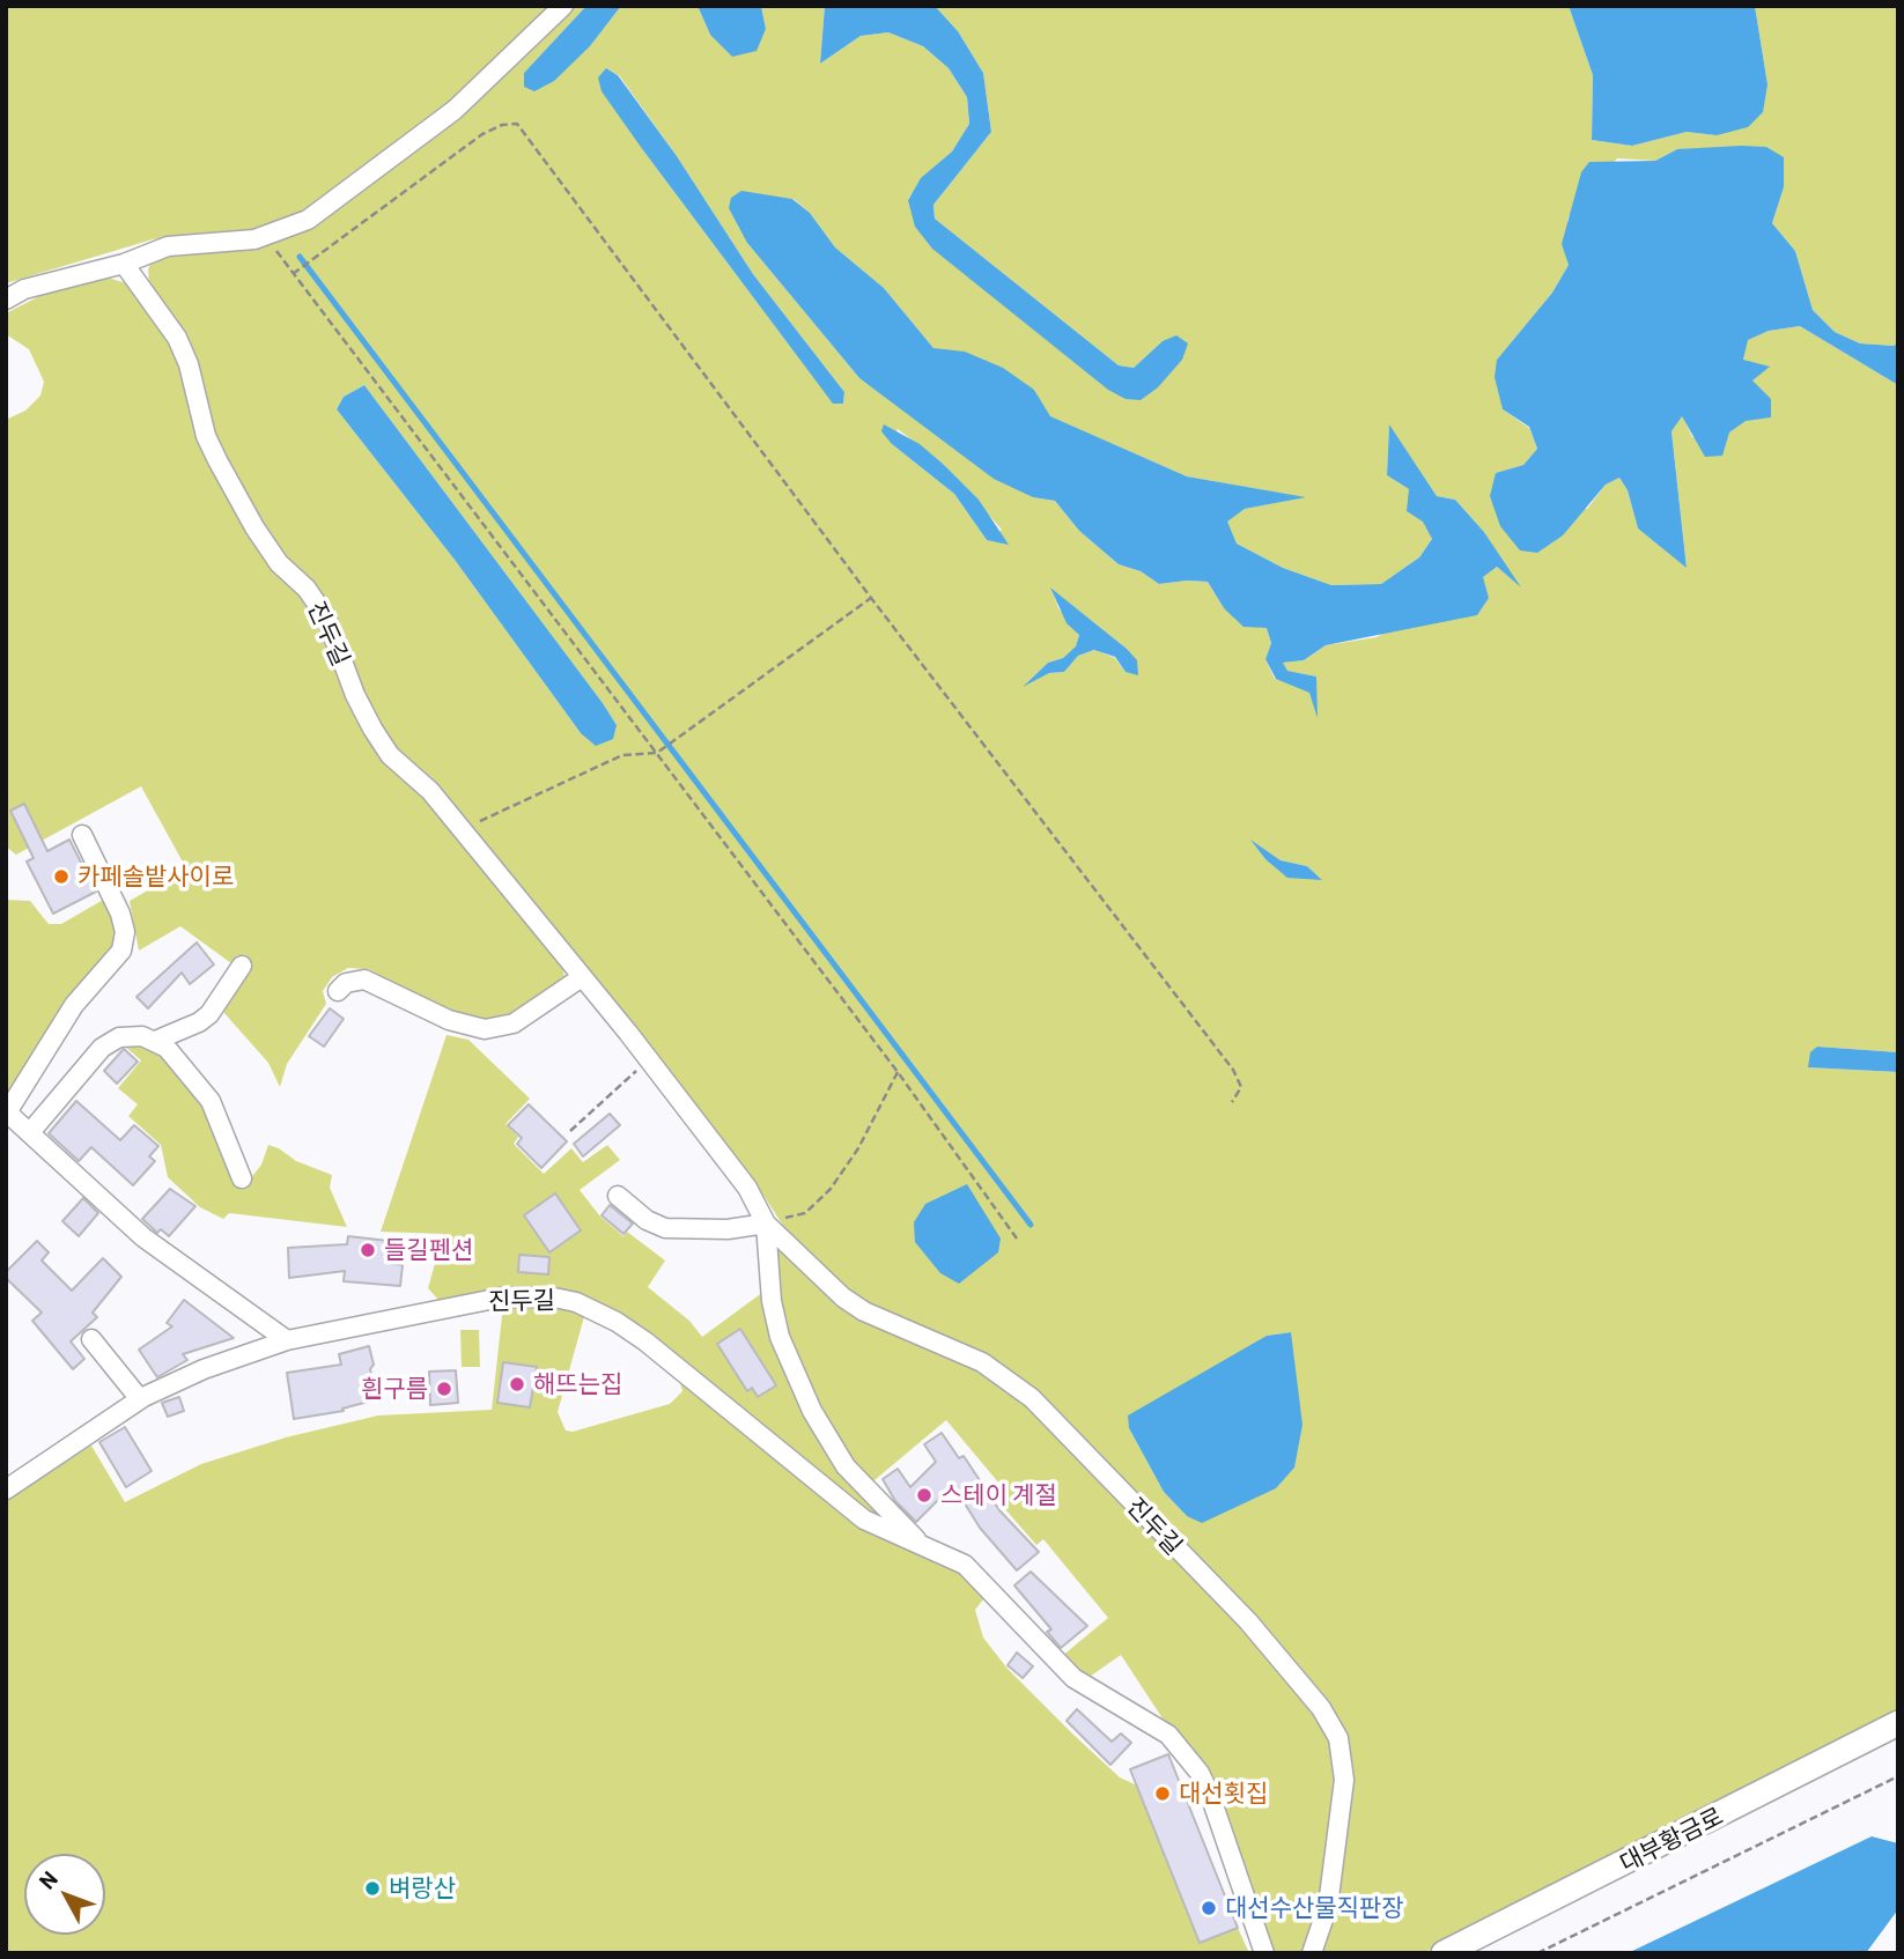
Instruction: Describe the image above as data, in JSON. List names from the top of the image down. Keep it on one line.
{"streets":{"main road":["대부황금로"],"street":["진두길"]},"places":["카페솔밭사이로","들길펜션","해뜨는집","흰구름","스테이 계절","대선횟집","벼랑산","대선수산물직판장"],"north":"top left"}
